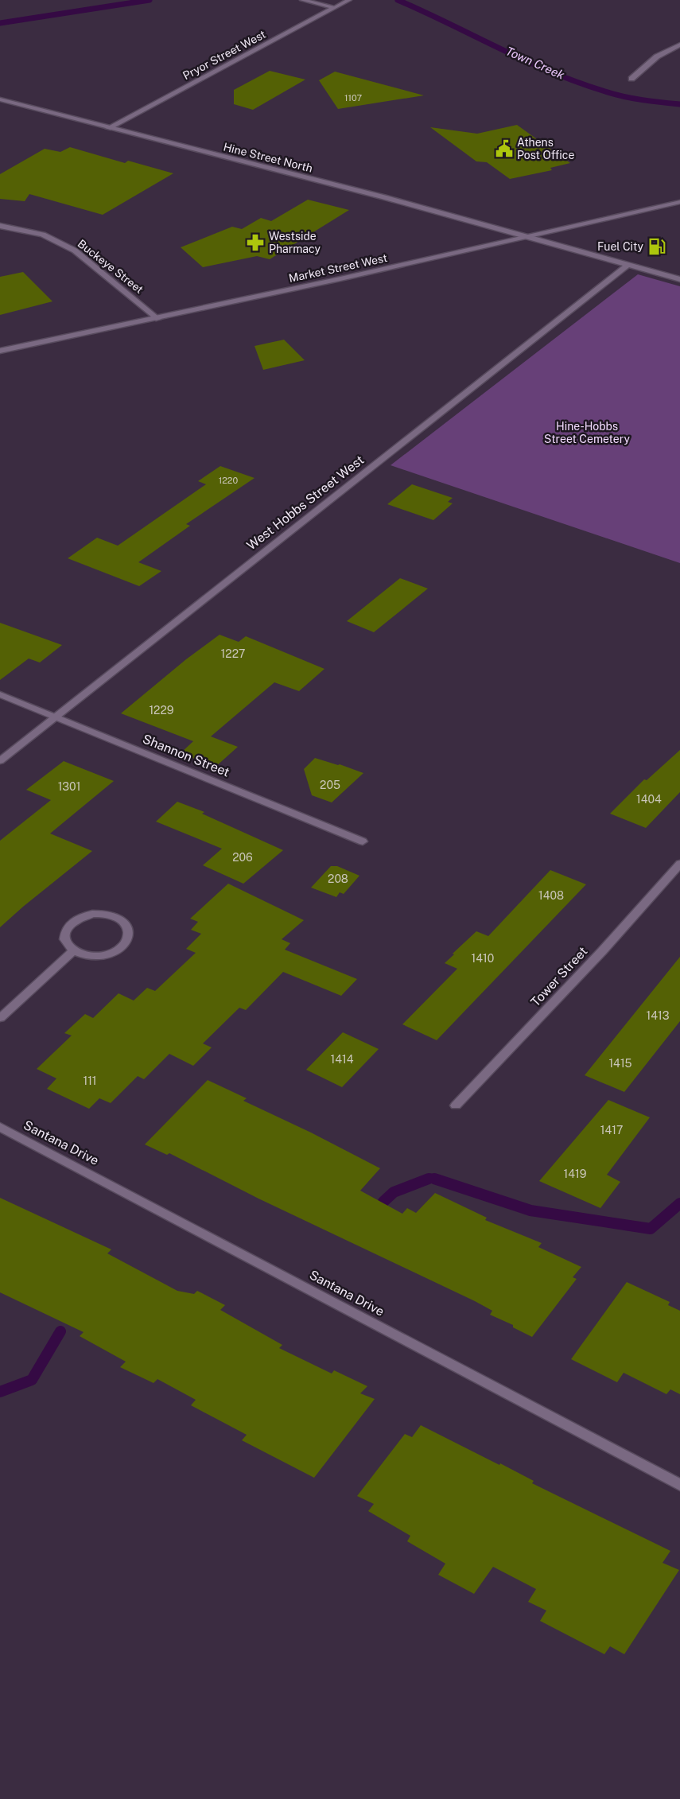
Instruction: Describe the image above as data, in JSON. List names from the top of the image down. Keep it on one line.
{"streets":{"street":["Pryor Street West","Hine Street North","Buckeye Street","Market Street West","West Hobbs Street West","Shannon Street","Tower Street","Santana Drive"]},"crossings":[["Pryor Street West","Hine Street North"],["Hine Street North","Market Street West"],["Hine Street North","West Hobbs Street West"],["Buckeye Street","Market Street West"],["West Hobbs Street West","Shannon Street"]],"water":["Town Creek"],"parks":["Hine-Hobbs Street Cemetery"],"places":{"public building":["Athens Post Office"],"pharmacy":["Westside Pharmacy"],"fuel station":["Fuel City"]},"house_numbers":["1107","1220","1227","1229","205","1301","1404","206","208","1408","1410","1413","1414","1415","111","1417","1419"]}
